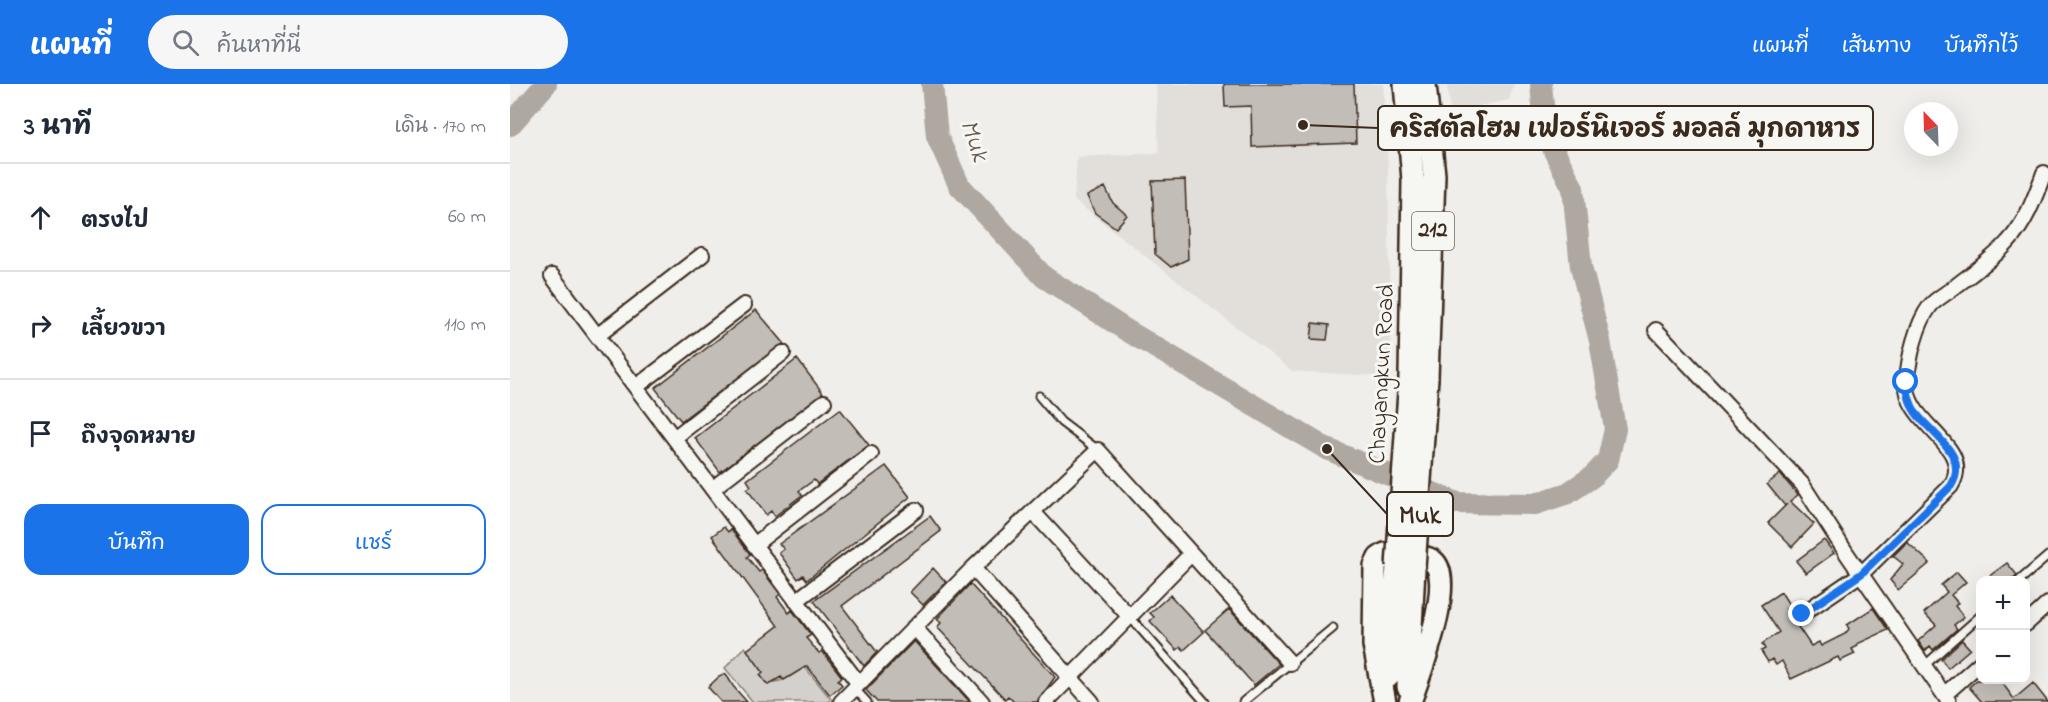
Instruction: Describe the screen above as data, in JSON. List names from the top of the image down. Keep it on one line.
{"streets":{"main road":["212","Chayangkun Road"]},"water":["Muk"],"places":["คริสตัลโฮม เฟอร์นิเจอร์ มอลล์ มุกดาหาร","Muk"],"north":"top left","page":{"header":"แผนที่","search":"ค้นหาที่นี่","nav":["แผนที่","เส้นทาง","บันทึกไว้"],"heading":["3 นาที","เดิน · 170 m"],"list":[["ตรงไป","60 m"],["เลี้ยวขวา","110 m"],"ถึงจุดหมาย"],"buttons":["บันทึก","แชร์"],"map_buttons":["+","−"]}}
